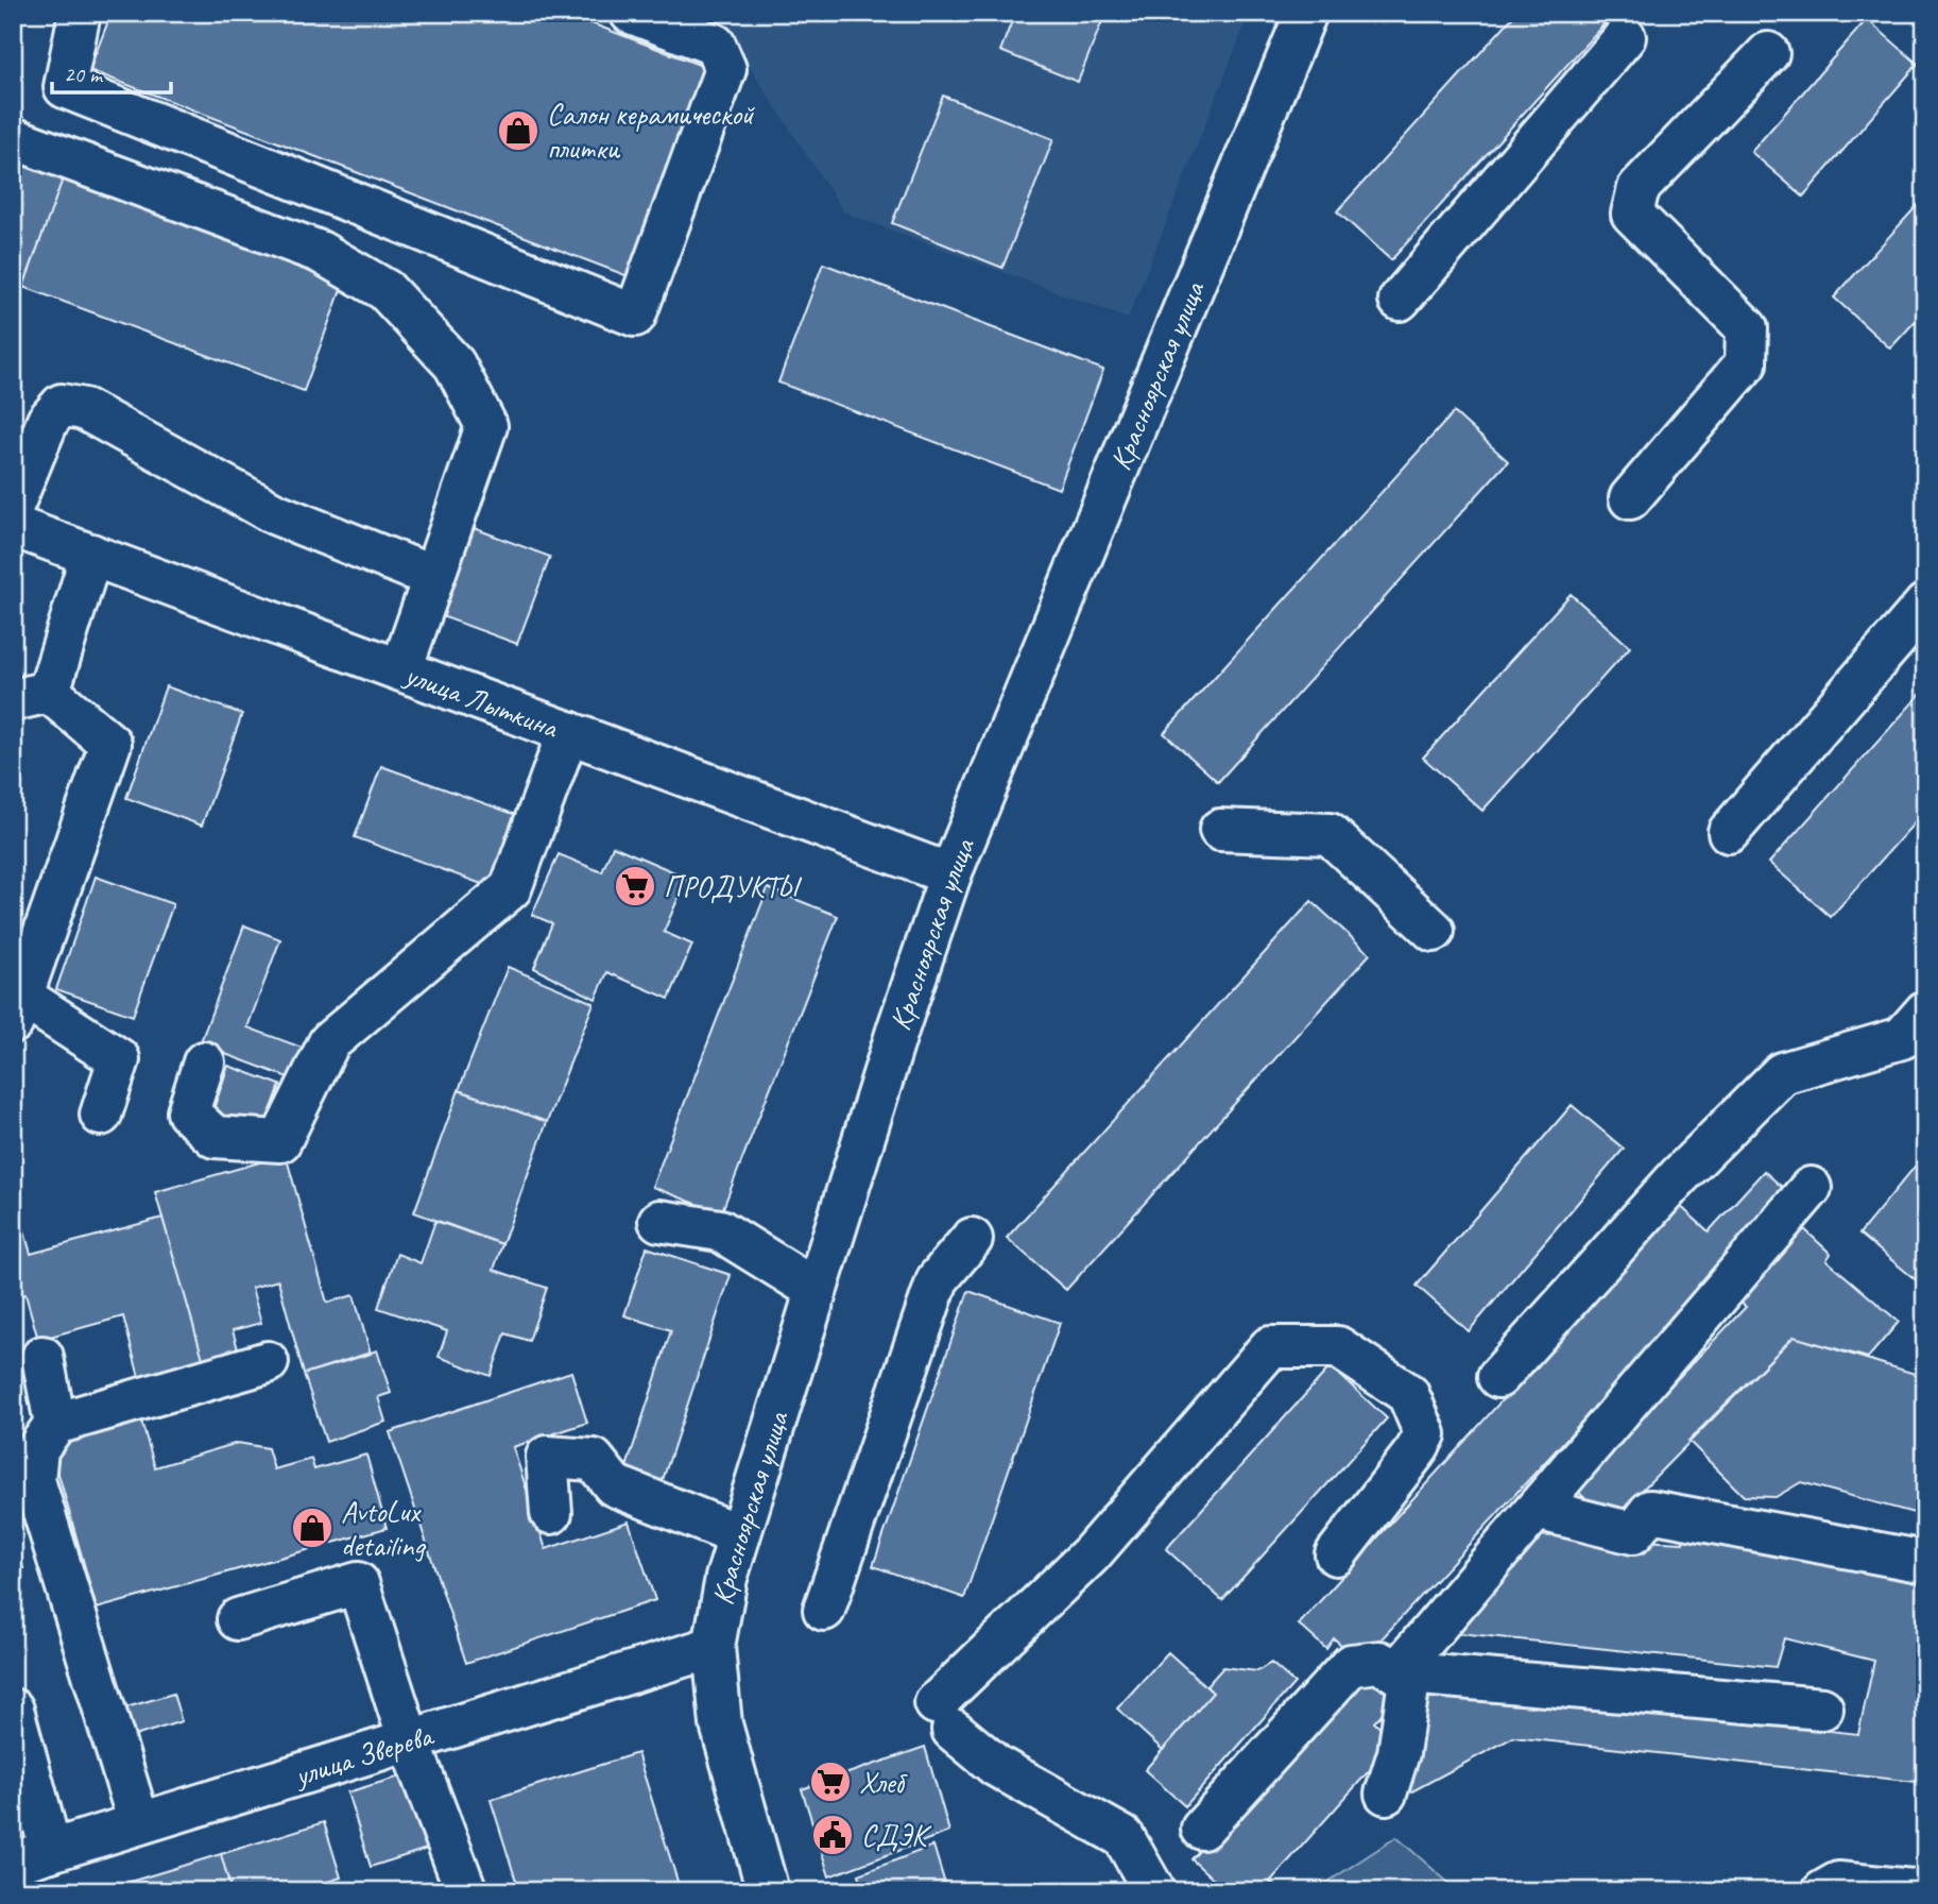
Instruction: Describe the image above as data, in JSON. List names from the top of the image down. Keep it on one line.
{"streets":{"street":["Красноярская улица","улица Лыткина","улица Зверева"]},"crossings":[["Красноярская улица","улица Лыткина"],["Красноярская улица","улица Зверева"]],"places":{"shop":["Салон керамической плитки","AvtoLux detailing"],"supermarket":["ПРОДУКТЫ","Хлеб"],"public building":["СДЭК"]},"scale_bar":"20 m"}
